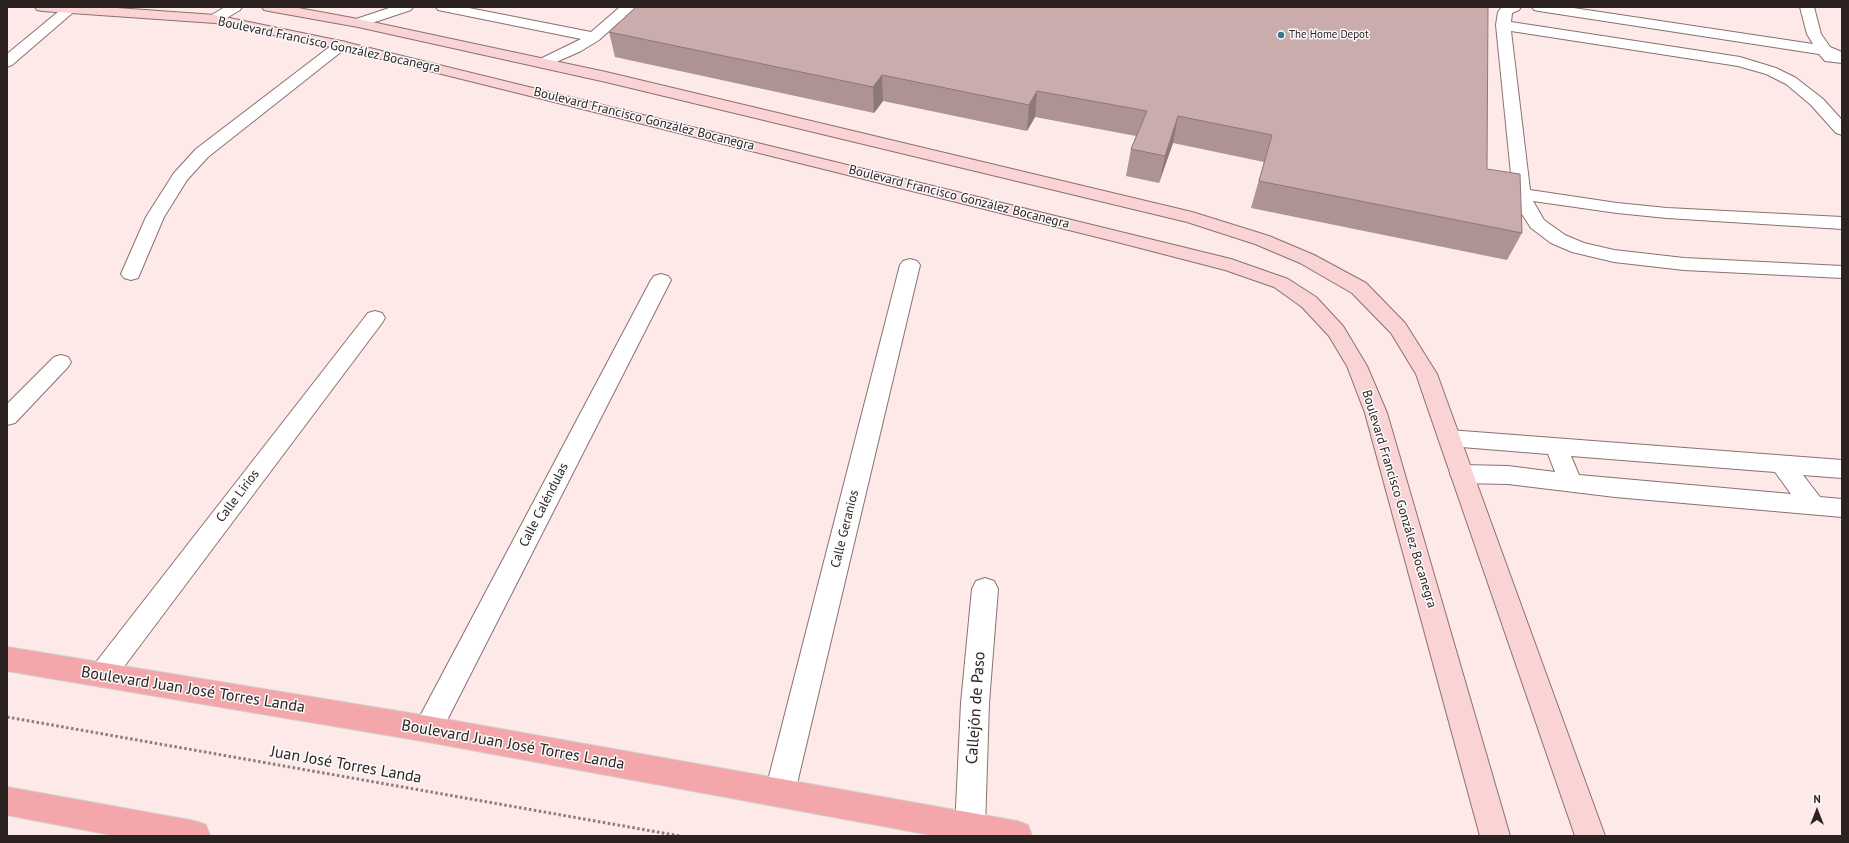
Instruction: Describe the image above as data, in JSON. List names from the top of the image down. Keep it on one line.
{"streets":{"main road":["Boulevard Francisco González Bocanegra","Boulevard Juan José Torres Landa"],"street":["Calle Lirios","Calle Caléndulas","Calle Geranios","Callejón de Paso"],"path":["Juan José Torres Landa"]},"crossings":[["Calle Lirios","Boulevard Juan José Torres Landa"],["Calle Caléndulas","Boulevard Juan José Torres Landa"],["Calle Geranios","Boulevard Juan José Torres Landa"],["Boulevard Juan José Torres Landa","Callejón de Paso"]],"places":["The Home Depot"],"north":"top"}
